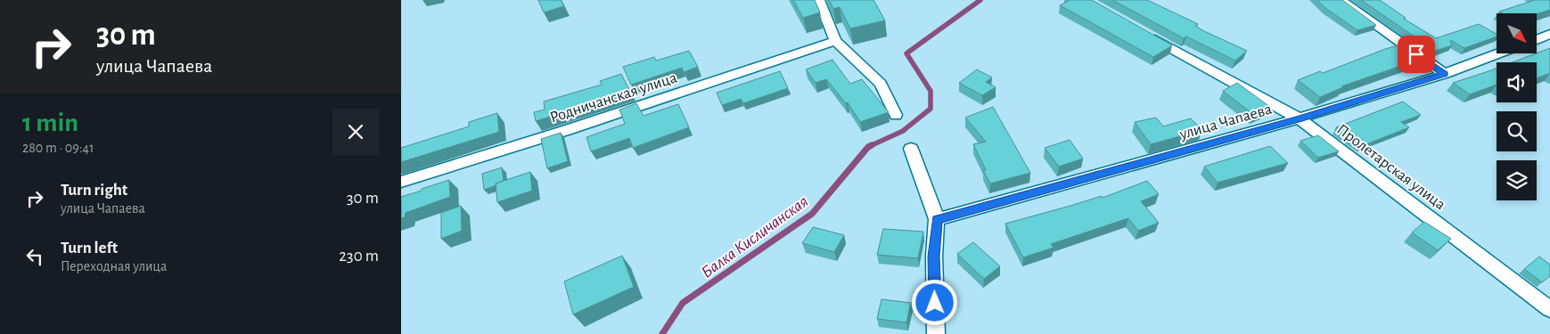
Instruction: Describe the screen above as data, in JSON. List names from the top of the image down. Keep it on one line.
{"streets":{"street":["Родничанская улица","улица Чапаева","Пролетарская улица"]},"crossings":[["улица Чапаева","Пролетарская улица"]],"water":["Балка Кисличанская"],"north":"bottom right","page":{"turn":["30 m","улица Чапаева"],"heading":["1 min","280 m · 09:41"],"list":[{"name":"Turn right","note":"улица Чапаева","value":"30 m"},{"name":"Turn left","note":"Переходная улица","value":"230 m"}]}}
